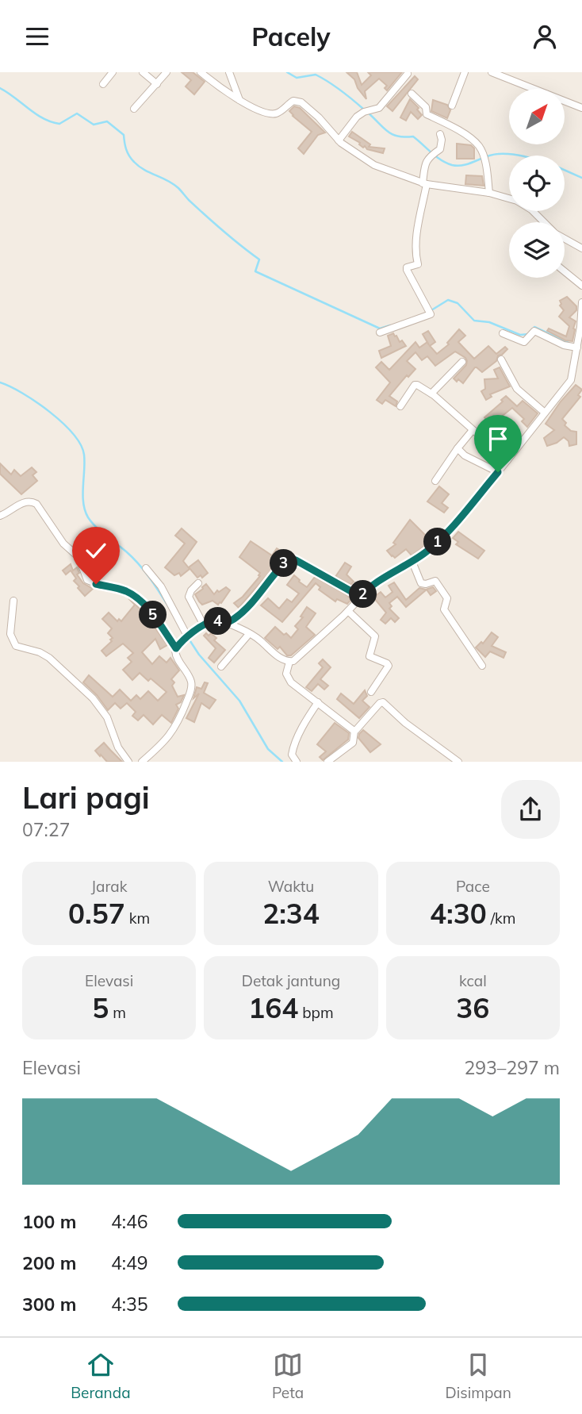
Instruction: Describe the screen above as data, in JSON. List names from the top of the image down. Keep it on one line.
{"north":"top right","page":{"header":"Pacely","pins":["1","3","2","5","4"],"heading":["Lari pagi","07:27"],"stats":[["Jarak","0.57 km"],["Waktu","2:34"],["Pace","4:30 /km"],["Elevasi","5 m"],["Detak jantung","164 bpm"],["kcal","36"]],"chart":["Elevasi","293–297 m"],"list":[{"name":"100 m","note":"4:46"},{"name":"200 m","note":"4:49"},{"name":"300 m","note":"4:35"}],"tabs":["Beranda","Peta","Disimpan"]}}
